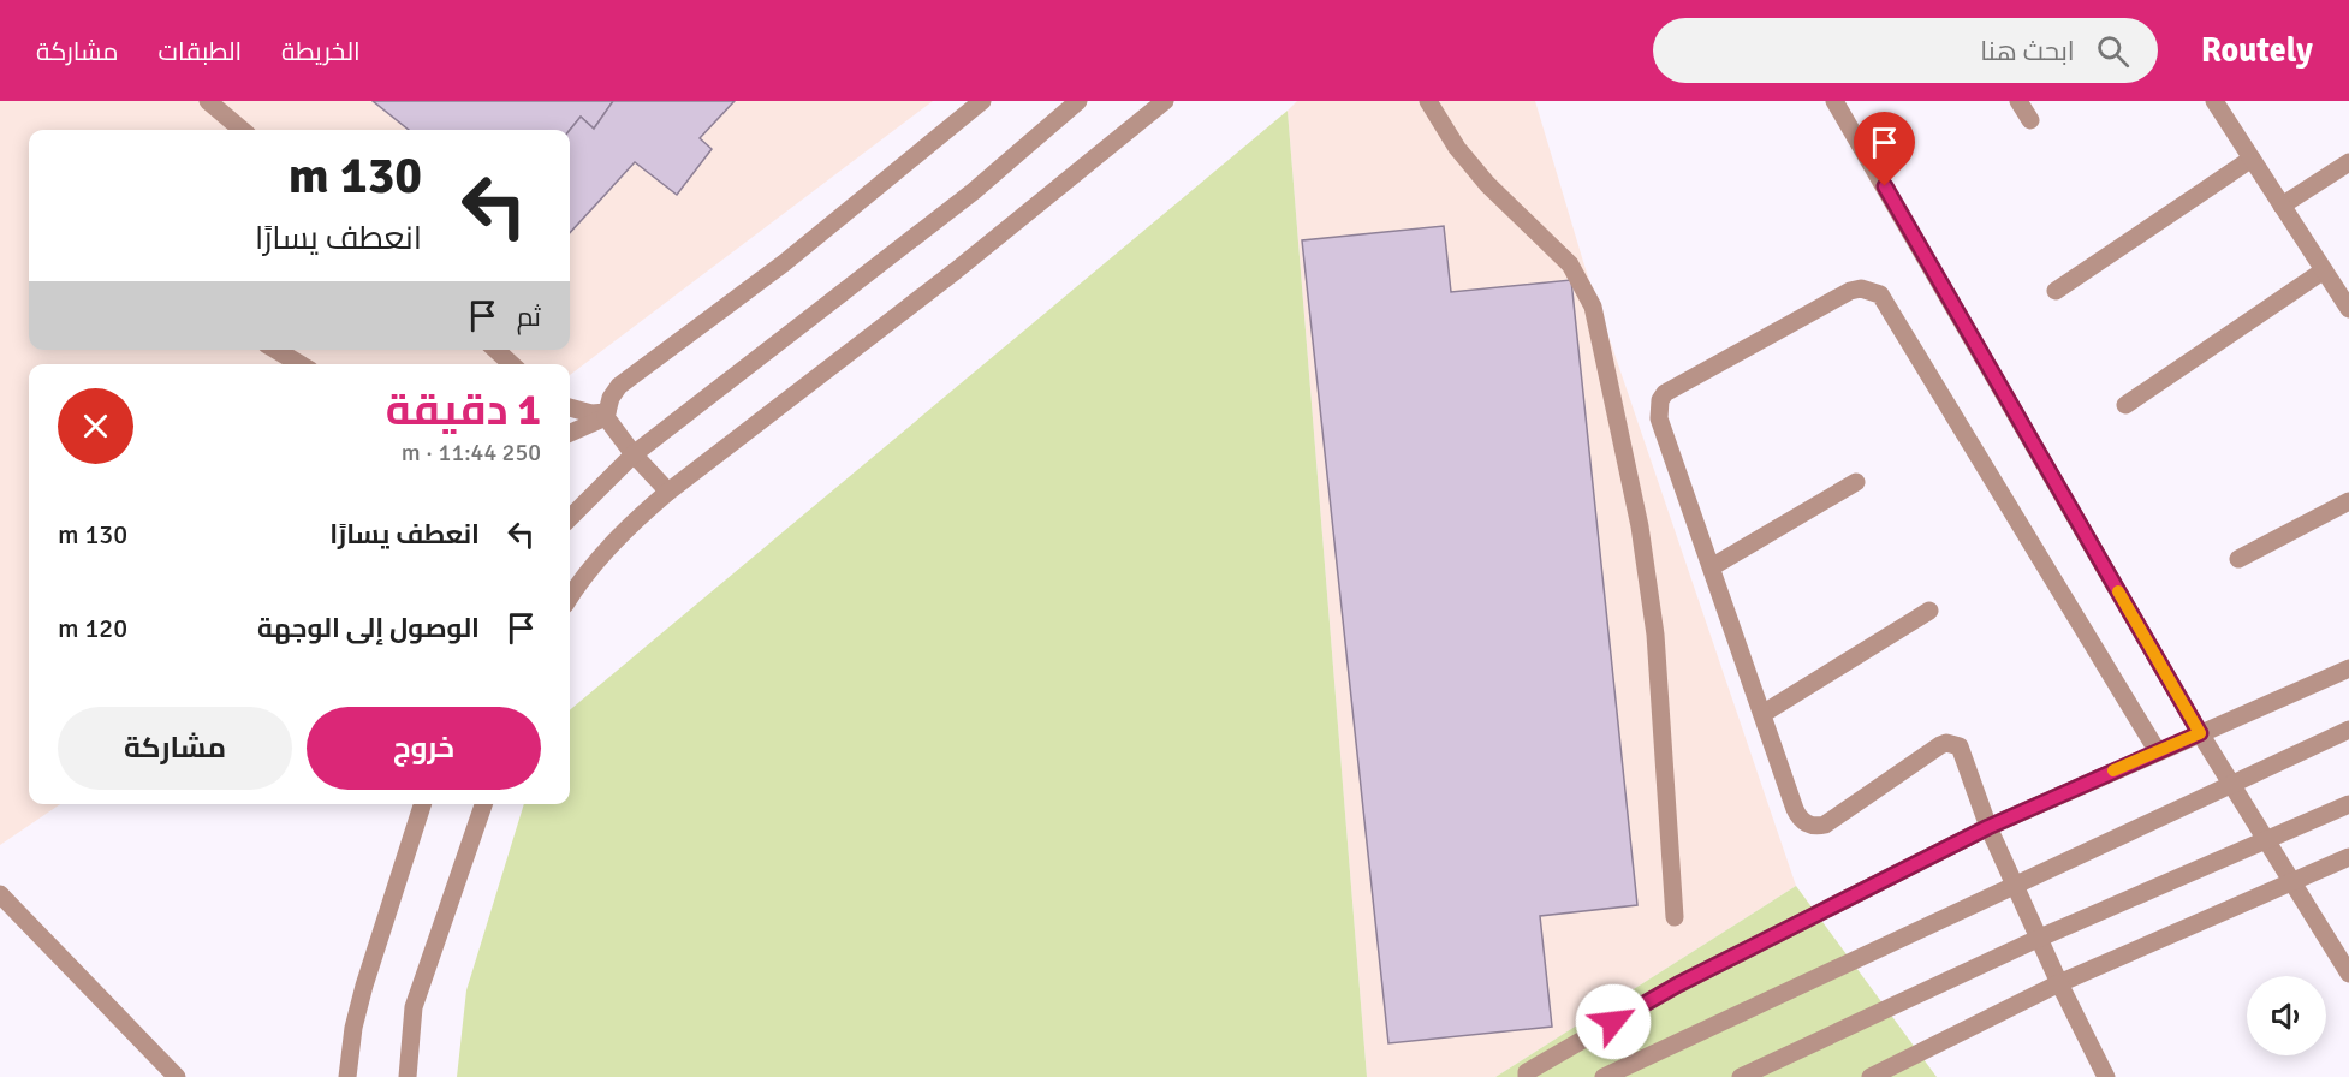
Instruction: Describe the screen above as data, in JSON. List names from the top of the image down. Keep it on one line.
{"page":{"header":"Routely","search":"ابحث هنا","nav":["الخريطة","الطبقات","مشاركة"],"turn":["130 m","انعطف يسارًا"],"then":"ثم","heading":["1 دقيقة","250 m · 11:44"],"list":[{"name":"انعطف يسارًا","value":"130 m"},{"name":"الوصول إلى الوجهة","value":"120 m"}],"buttons":["خروج","مشاركة"]}}
